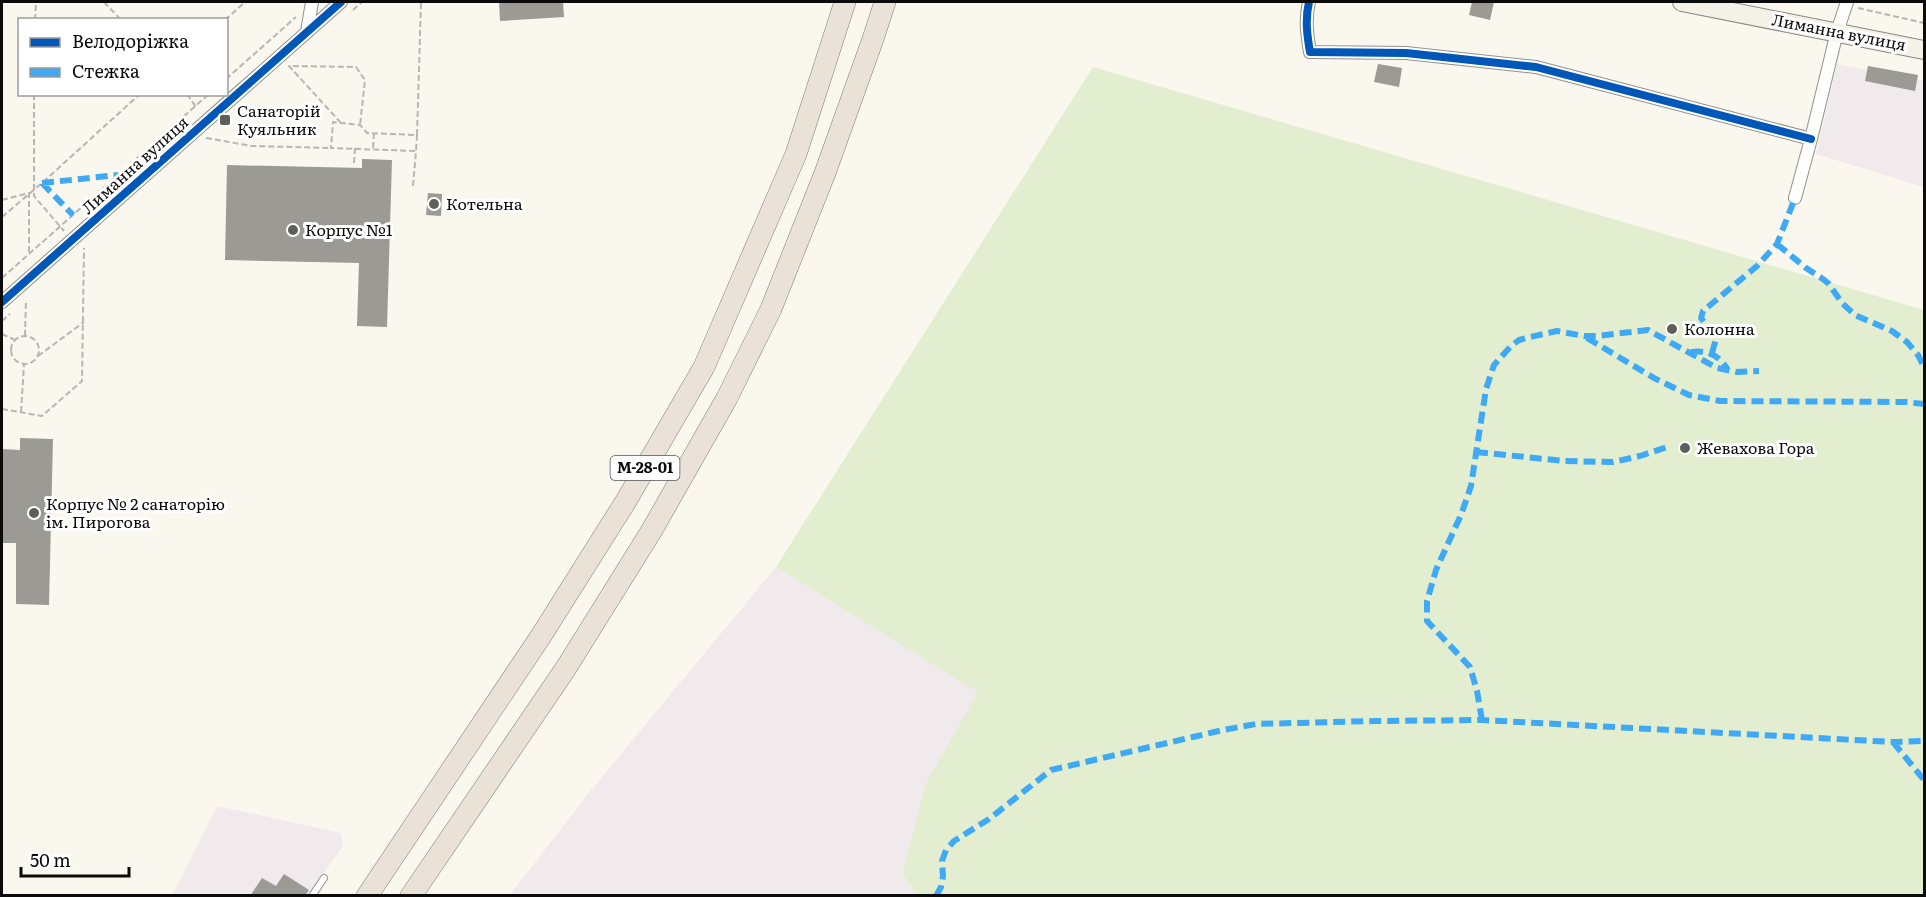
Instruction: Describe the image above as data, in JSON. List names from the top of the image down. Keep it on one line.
{"streets":{"highway":["М-28-01"],"main road":["Лиманна вулиця"]},"places":{"transit":["Санаторій Куяльник"],"other":["Котельна","Корпус №1","Колонна","Жевахова Гора","Корпус № 2 санаторію ім. Пирогова"]},"legend":["Велодоріжка","Стежка"],"scale_bar":"50 m"}
